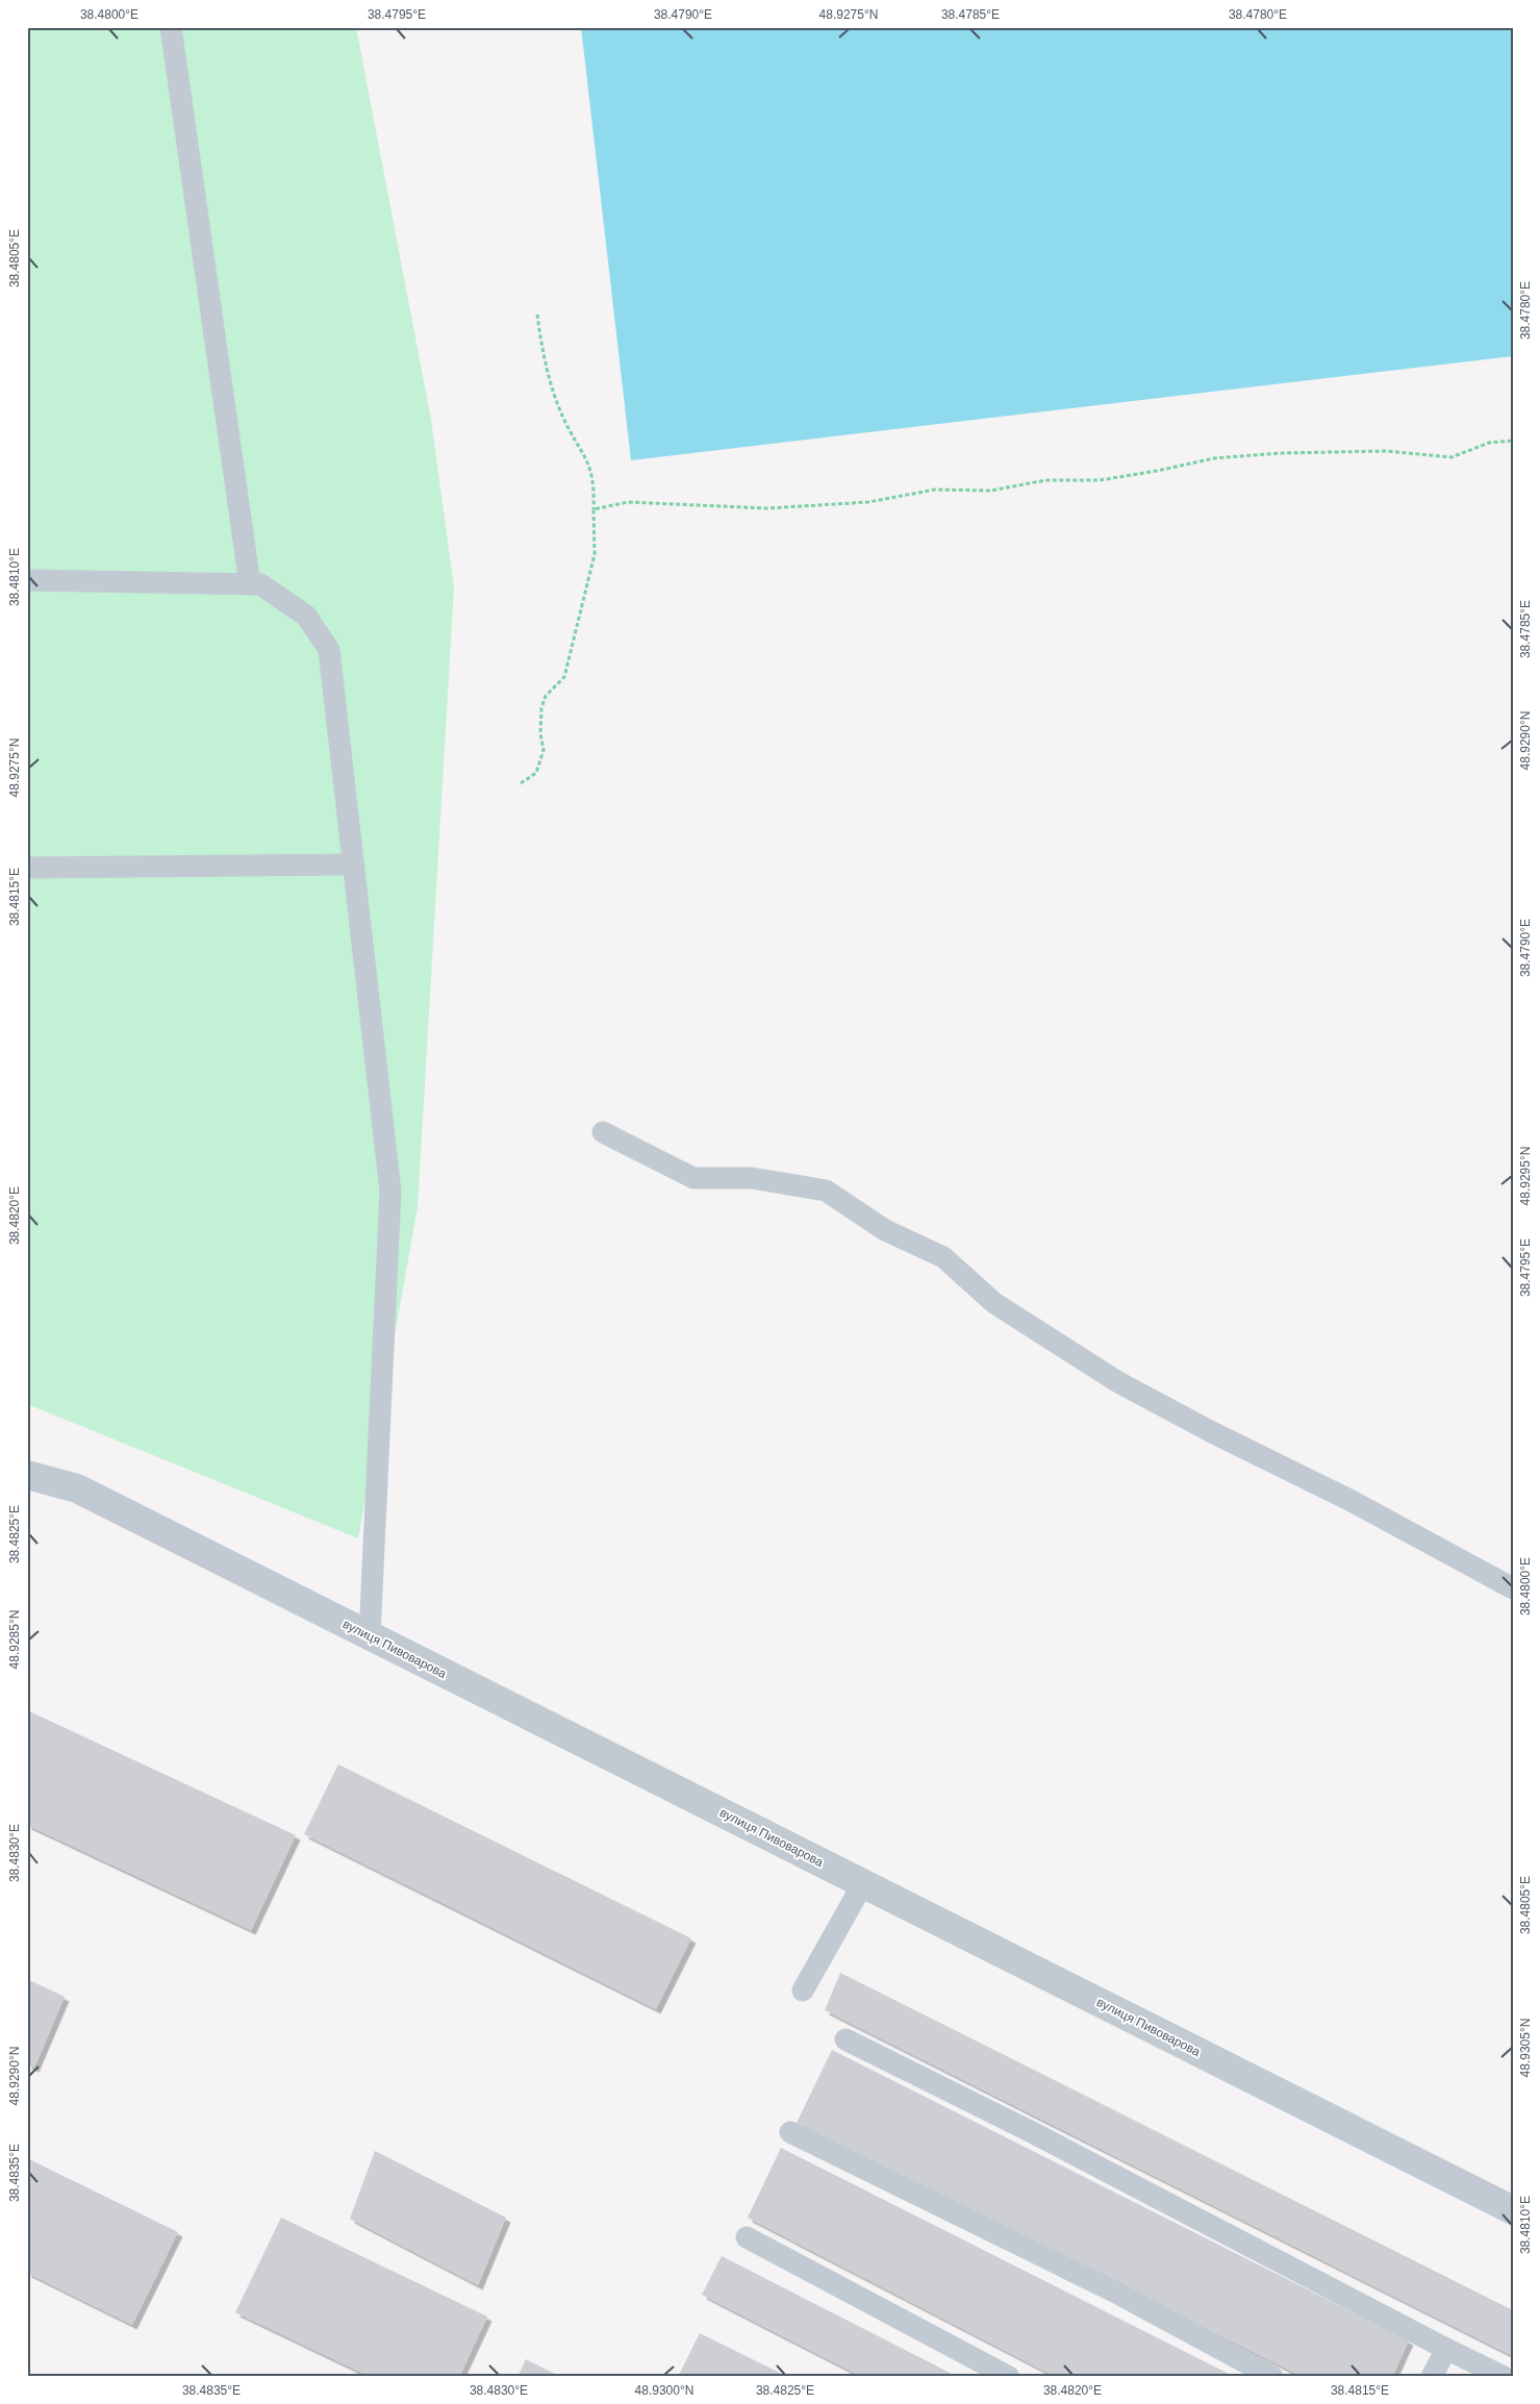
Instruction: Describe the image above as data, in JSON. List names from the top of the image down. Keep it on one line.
{"streets":{"street":["вулиця Пивоварова"]},"coordinates":["38.4800°E","38.4795°E","38.4790°E","48.9275°N","38.4785°E","38.4780°E","38.4805°E","38.4810°E","48.9290°N","38.4815°E","48.9295°N","38.4820°E","38.4825°E","48.9285°N","38.4830°E","48.9305°N","38.4835°E","48.9300°N"]}
